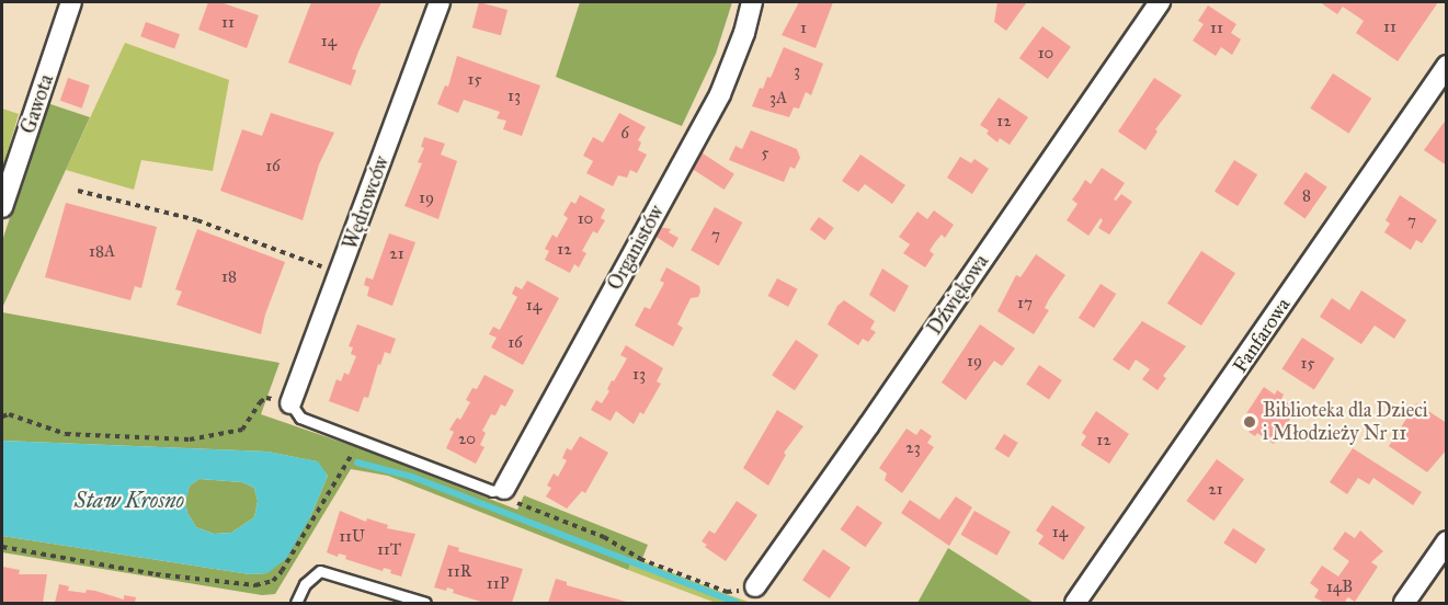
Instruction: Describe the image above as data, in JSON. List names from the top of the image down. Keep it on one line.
{"streets":{"street":["Gawota","Wędrowców","Organistów","Dźwiękowa","Fanfarowa"]},"water":["Staw Krosno"],"places":["Biblioteka dla Dzieci i Młodzieży Nr 11"],"house_numbers":["11","11","1","11","14","10","3","15","13","3A","12","6","5","16","8","19","10","7","7","12","18A","21","18","17","14","16","19","15","13","20","12","23","21","14","11U","11T","11R","11P","14B"]}
